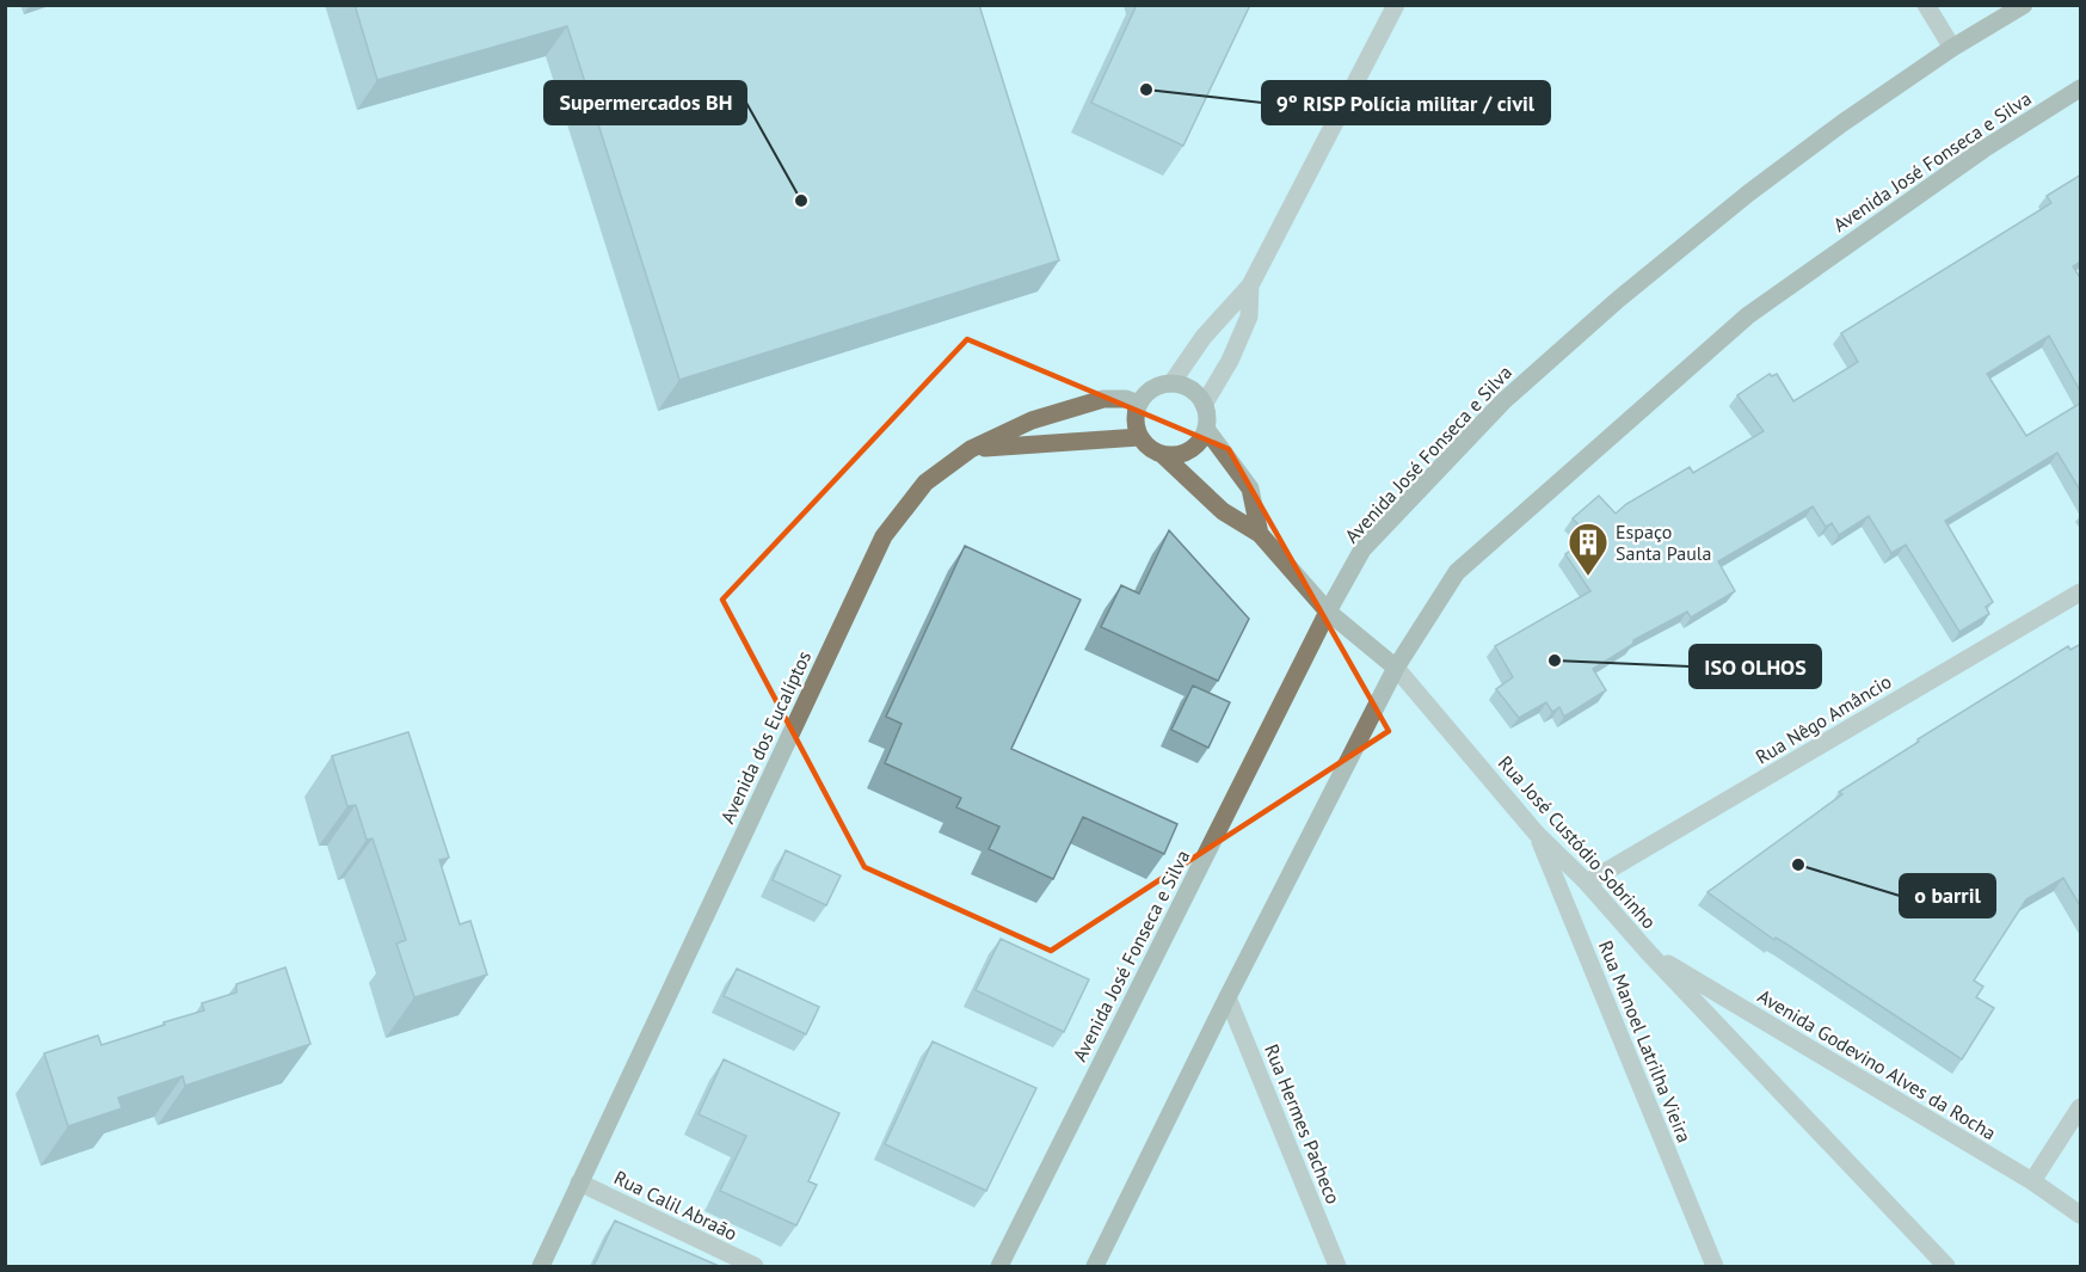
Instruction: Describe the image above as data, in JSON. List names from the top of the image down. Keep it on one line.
{"streets":{"main road":["Avenida José Fonseca e Silva","Avenida dos Eucalíptos","Rua José Custódio Sobrinho"],"street":["Rua Nêgo Amâncio","Rua Manoel Latrilha Vieira","Avenida Godevino Alves da Rocha","Rua Hermes Pacheco","Rua Calil Abraão"]},"crossings":[["Avenida José Fonseca e Silva","Rua José Custódio Sobrinho"],["Avenida José Fonseca e Silva","Rua Hermes Pacheco"],["Rua Nêgo Amâncio","Rua José Custódio Sobrinho"],["Avenida dos Eucalíptos","Rua José Custódio Sobrinho"],["Avenida dos Eucalíptos","Rua Calil Abraão"],["Rua José Custódio Sobrinho","Rua Manoel Latrilha Vieira"],["Rua José Custódio Sobrinho","Avenida Godevino Alves da Rocha"]],"places":{"other":["9º RISP Polícia militar / civil","Supermercados BH","ISO OLHOS","o barril"],"building":["Espaço Santa Paula"]}}
